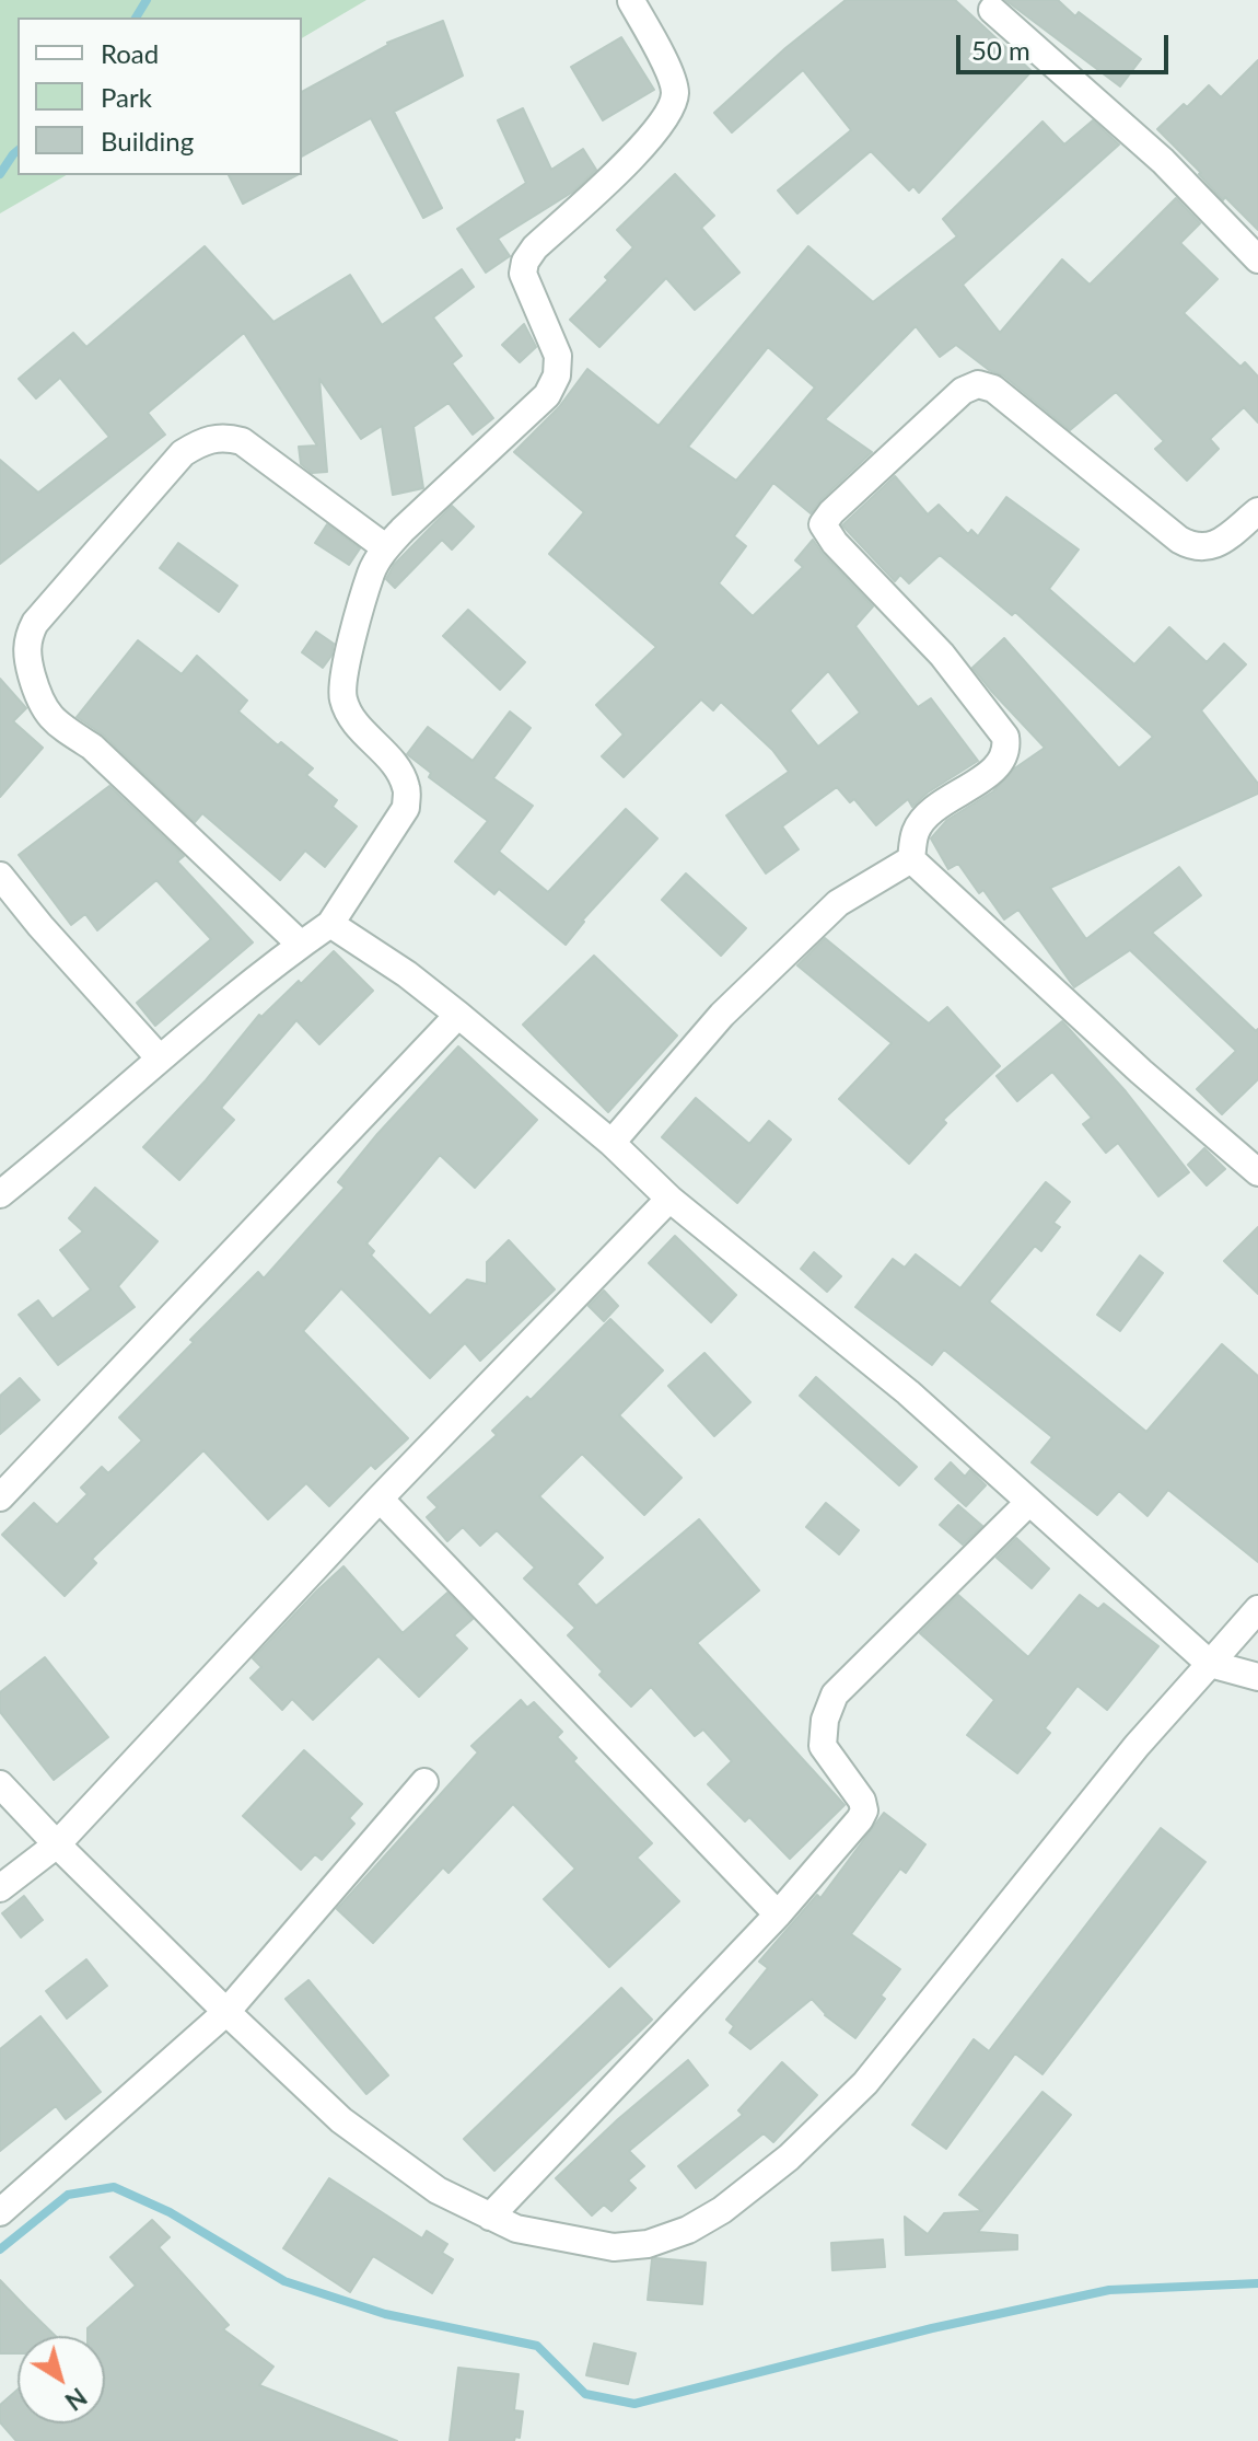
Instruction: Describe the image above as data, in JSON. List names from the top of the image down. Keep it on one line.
{"legend":["Road","Park","Building"],"scale_bar":"50 m","north":"bottom right"}
